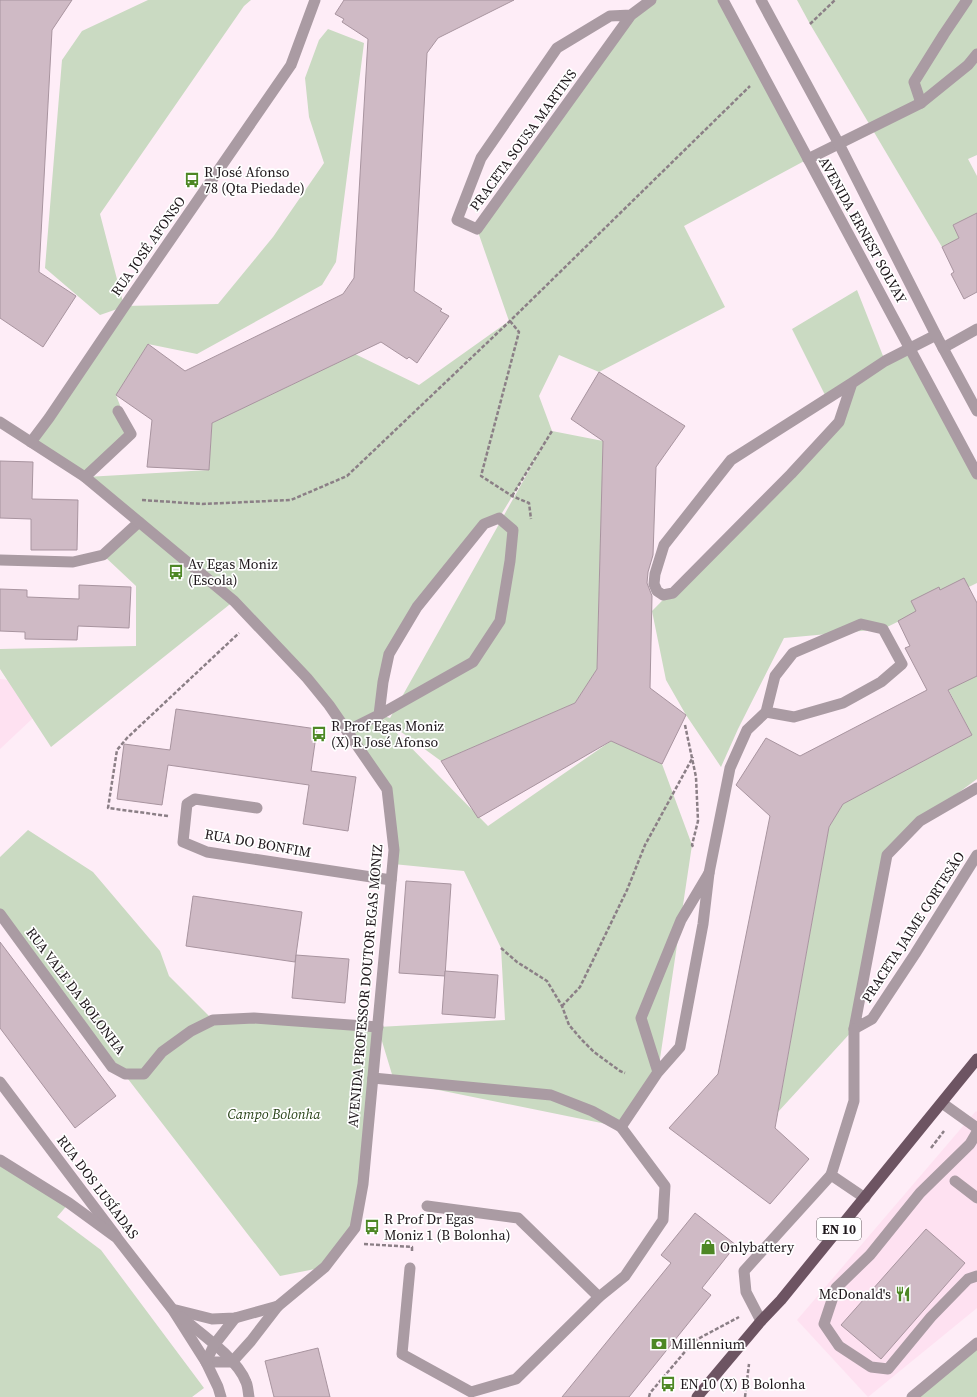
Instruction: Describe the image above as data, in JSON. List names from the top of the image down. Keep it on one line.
{"streets":{"main road":["EN 10"],"street":["PRACETA SOUSA MARTINS","AVENIDA ERNEST SOLVAY","RUA JOSÉ AFONSO","RUA DO BONFIM","PRACETA JAIME CORTESÃO","AVENIDA PROFESSOR DOUTOR EGAS MONIZ","RUA VALE DA BOLONHA","RUA DOS LUSÍADAS"]},"crossings":[["RUA JOSÉ AFONSO","AVENIDA PROFESSOR DOUTOR EGAS MONIZ"],["RUA DO BONFIM","AVENIDA PROFESSOR DOUTOR EGAS MONIZ"],["AVENIDA PROFESSOR DOUTOR EGAS MONIZ","RUA VALE DA BOLONHA"],["AVENIDA PROFESSOR DOUTOR EGAS MONIZ","RUA DOS LUSÍADAS"]],"parks":["Campo Bolonha"],"places":{"bus stop":["R José Afonso 78 (Qta Piedade)","Av Egas Moniz (Escola)","R Prof Egas Moniz (X) R José Afonso","R Prof Dr Egas Moniz 1 (B Bolonha)","EN 10 (X) B Bolonha"],"shop":["Onlybattery"],"restaurant":["McDonald's"],"bank":["Millennium"]}}
